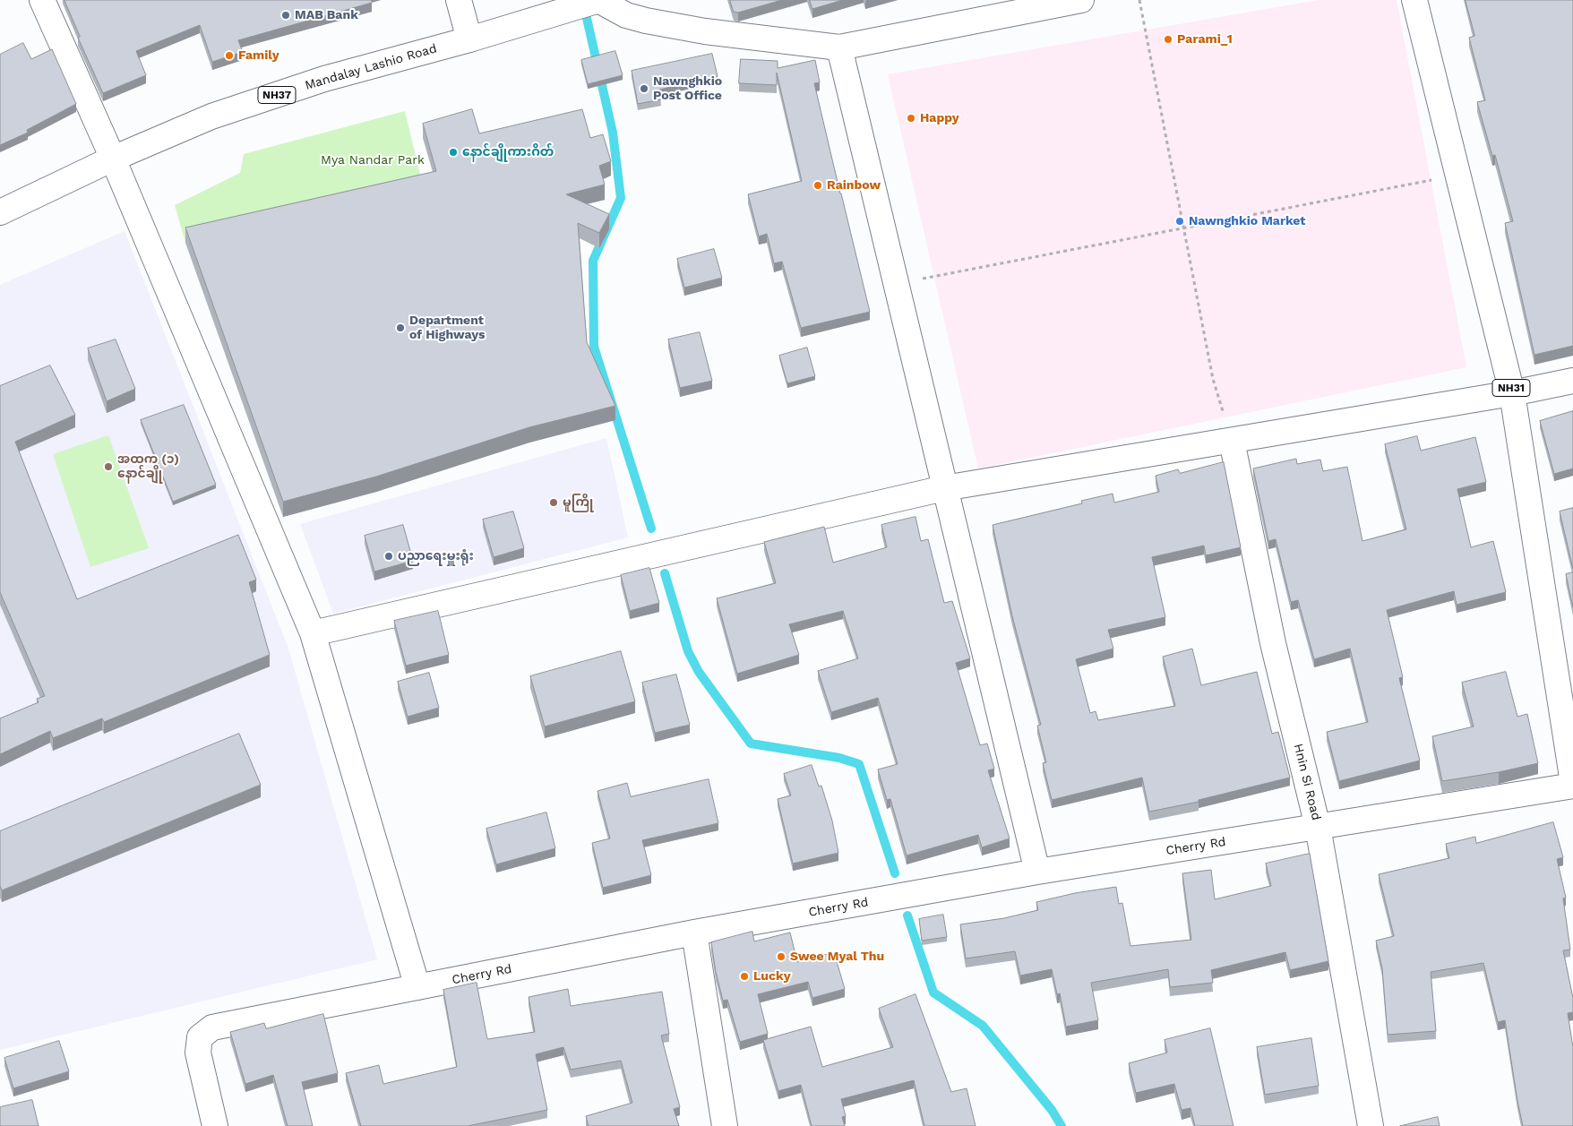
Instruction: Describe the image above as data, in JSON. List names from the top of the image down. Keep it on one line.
{"streets":{"main road":["Mandalay Lashio Road","NH37","NH31","Hnin Si Road","Cherry Rd"]},"crossings":[["NH31","Cherry Rd"],["Hnin Si Road","Cherry Rd"]],"parks":["Mya Nandar Park"],"places":["MAB Bank","Parami_1","Family","Nawnghkio Post Office","Happy","နောင်ချိုကားဂိတ်","Rainbow","Nawnghkio Market","Department of Highways","အထက (၁) နောင်ချို","မူကြို","ပညာရေးမှူးရုံး","Swee Myal Thu","Lucky"]}
